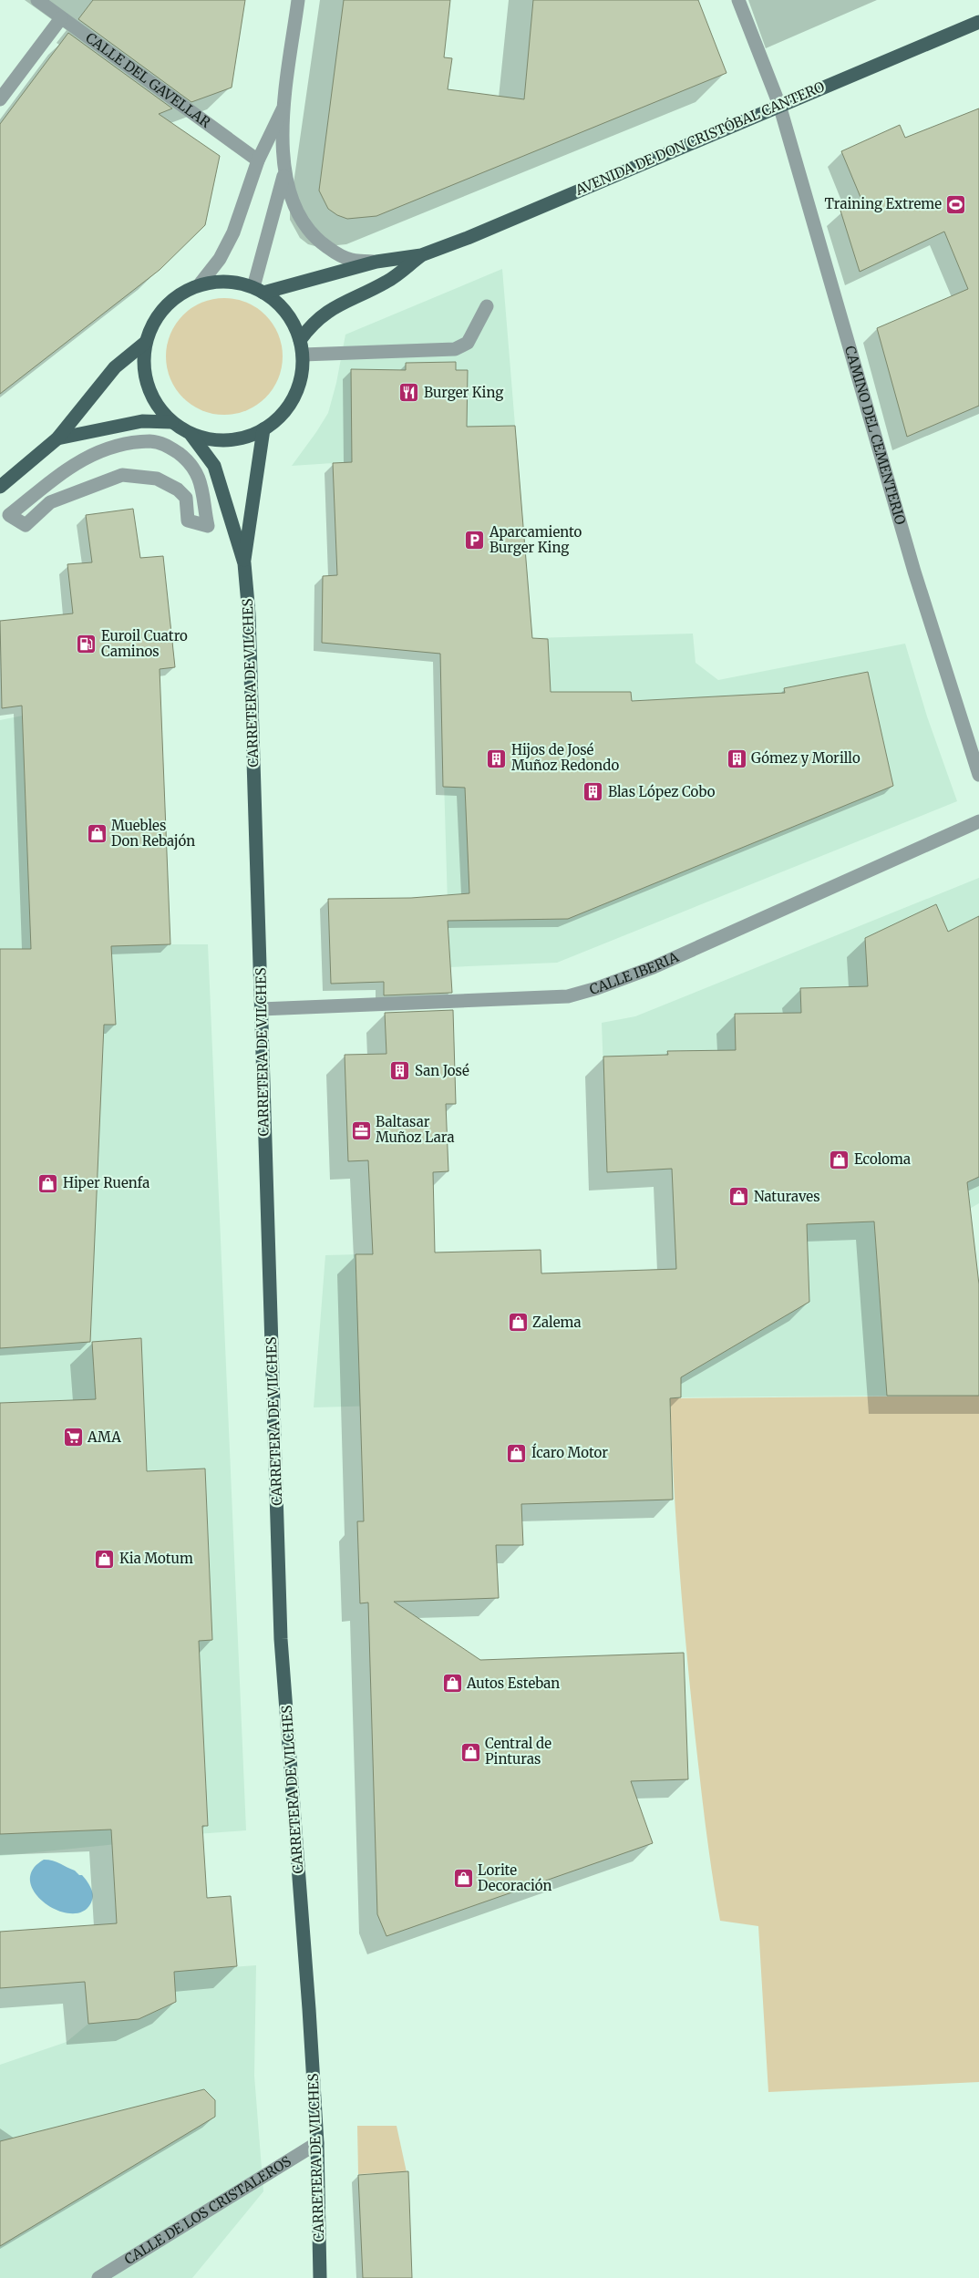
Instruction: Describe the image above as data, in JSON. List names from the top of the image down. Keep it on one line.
{"streets":{"main road":["AVENIDA DE DON CRISTÓBAL CANTERO","CARRETERA DE VILCHES"],"street":["CALLE DEL GAVELLAR","CAMINO DEL CEMENTERIO","CALLE IBERIA","CALLE DE LOS CRISTALEROS"]},"crossings":[["AVENIDA DE DON CRISTÓBAL CANTERO","CAMINO DEL CEMENTERIO"],["AVENIDA DE DON CRISTÓBAL CANTERO","CARRETERA DE VILCHES"],["CARRETERA DE VILCHES","CALLE IBERIA"],["CARRETERA DE VILCHES","CALLE DE LOS CRISTALEROS"]],"places":{"sports":["Training Extreme"],"restaurant":["Burger King"],"parking":["Aparcamiento Burger King"],"fuel station":["Euroil Cuatro Caminos"],"building":["Hijos de José Muñoz Redondo","Gómez y Morillo","Blas López Cobo","San José"],"shop":["Muebles Don Rebajón","Ecoloma","Hiper Ruenfa","Naturaves","Zalema","Ícaro Motor","Kia Motum","Autos Esteban","Central de Pinturas","Lorite Decoración"],"office":["Baltasar Muñoz Lara"],"supermarket":["AMA"]}}
